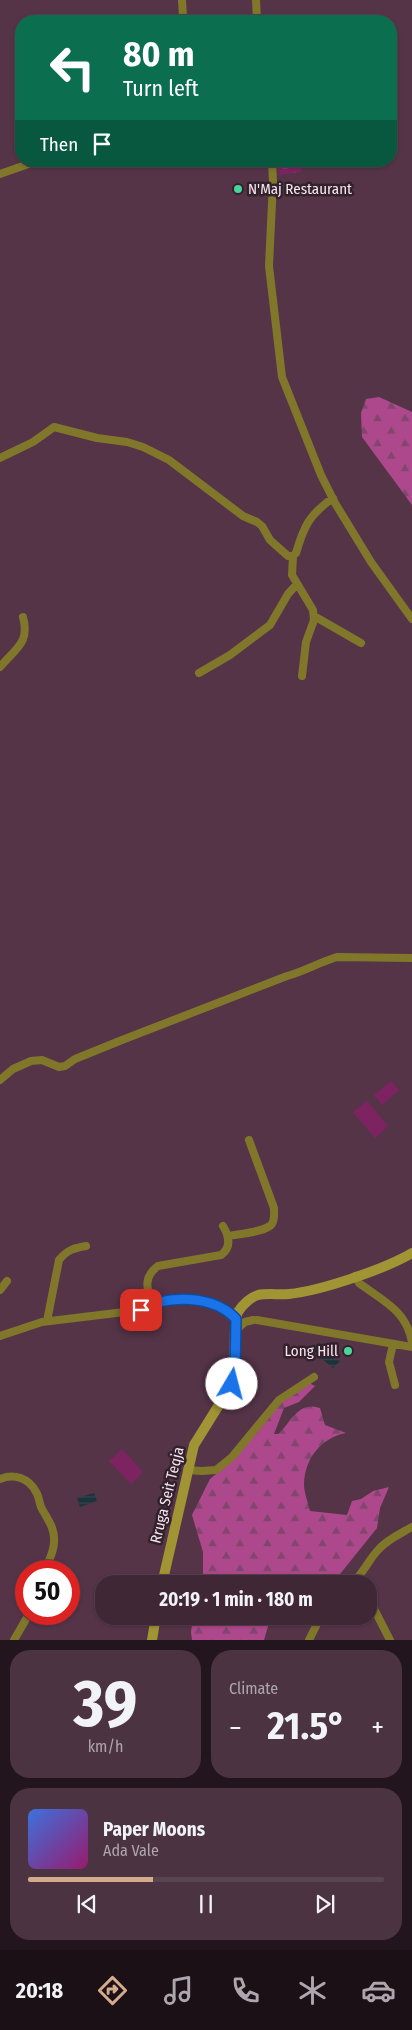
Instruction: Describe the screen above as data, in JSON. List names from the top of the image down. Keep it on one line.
{"streets":{"main road":["Rruga Seit Teqja"]},"places":["N'Maj Restaurant","Long Hill"],"page":{"turn":["80 m","Turn left"],"then":"Then","limit":"50","trip":"20:19 · 1 min · 180 m","tile":[["39","km/h"],"Climate"],"heat":["−","21.5°","+"],"song":["Paper Moons","Ada Vale"],"tabs":"20:18"}}
